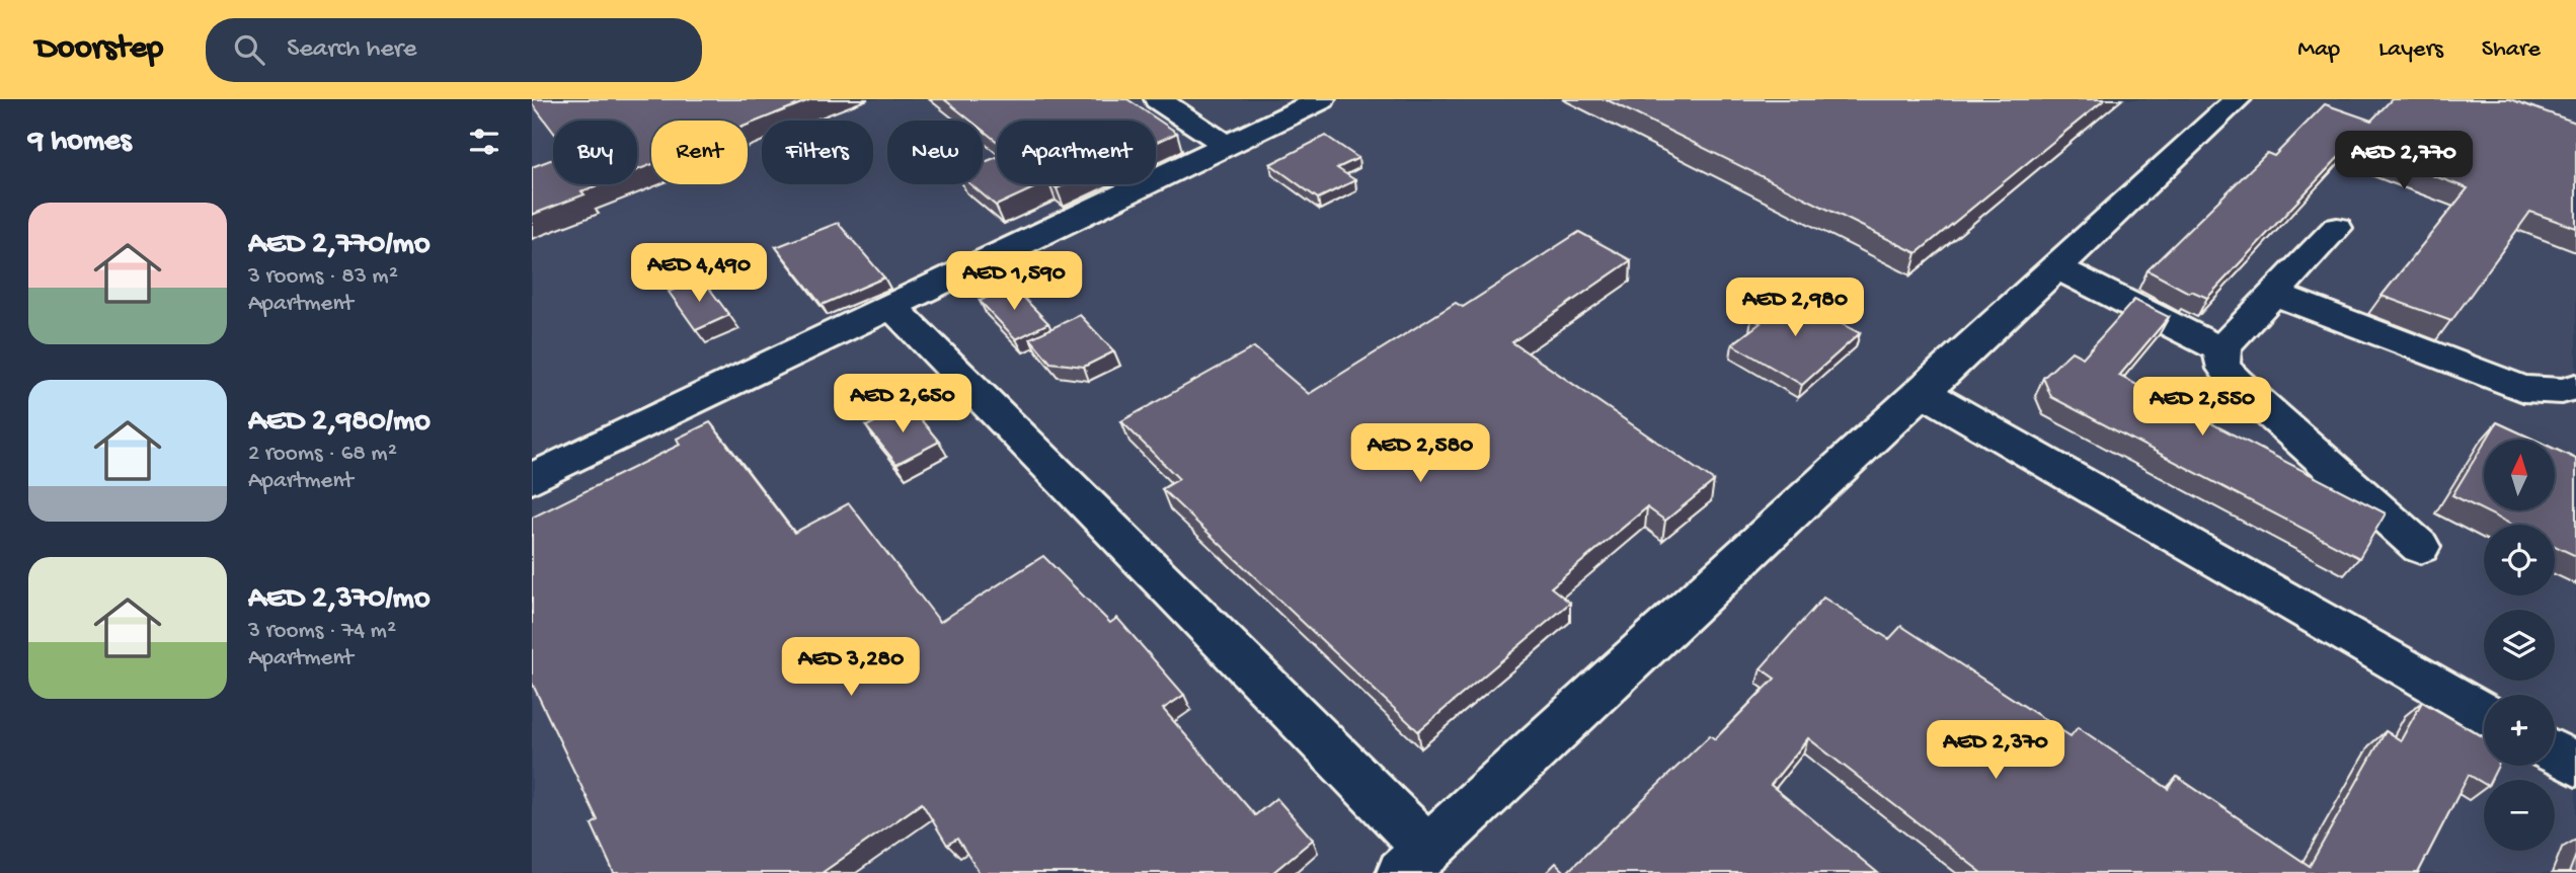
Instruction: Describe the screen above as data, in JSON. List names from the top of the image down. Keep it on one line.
{"north":"top","page":{"header":"Doorstep","search":"Search here","nav":["Map","Layers","Share"],"heading":"9 homes","chip":["Buy","Rent","Filters","New","Apartment"],"price":["AED 2,770","AED 4,490","AED 1,590","AED 2,980","AED 2,650","AED 2,550","AED 2,580","AED 3,280","AED 2,370"],"list":[{"name":"AED 2,770/mo","note":"3 rooms · 83 m² · Apartment"},{"name":"AED 2,980/mo","note":"2 rooms · 68 m² · Apartment"},{"name":"AED 2,370/mo","note":"3 rooms · 74 m² · Apartment"}],"map_buttons":["+","−"]}}
